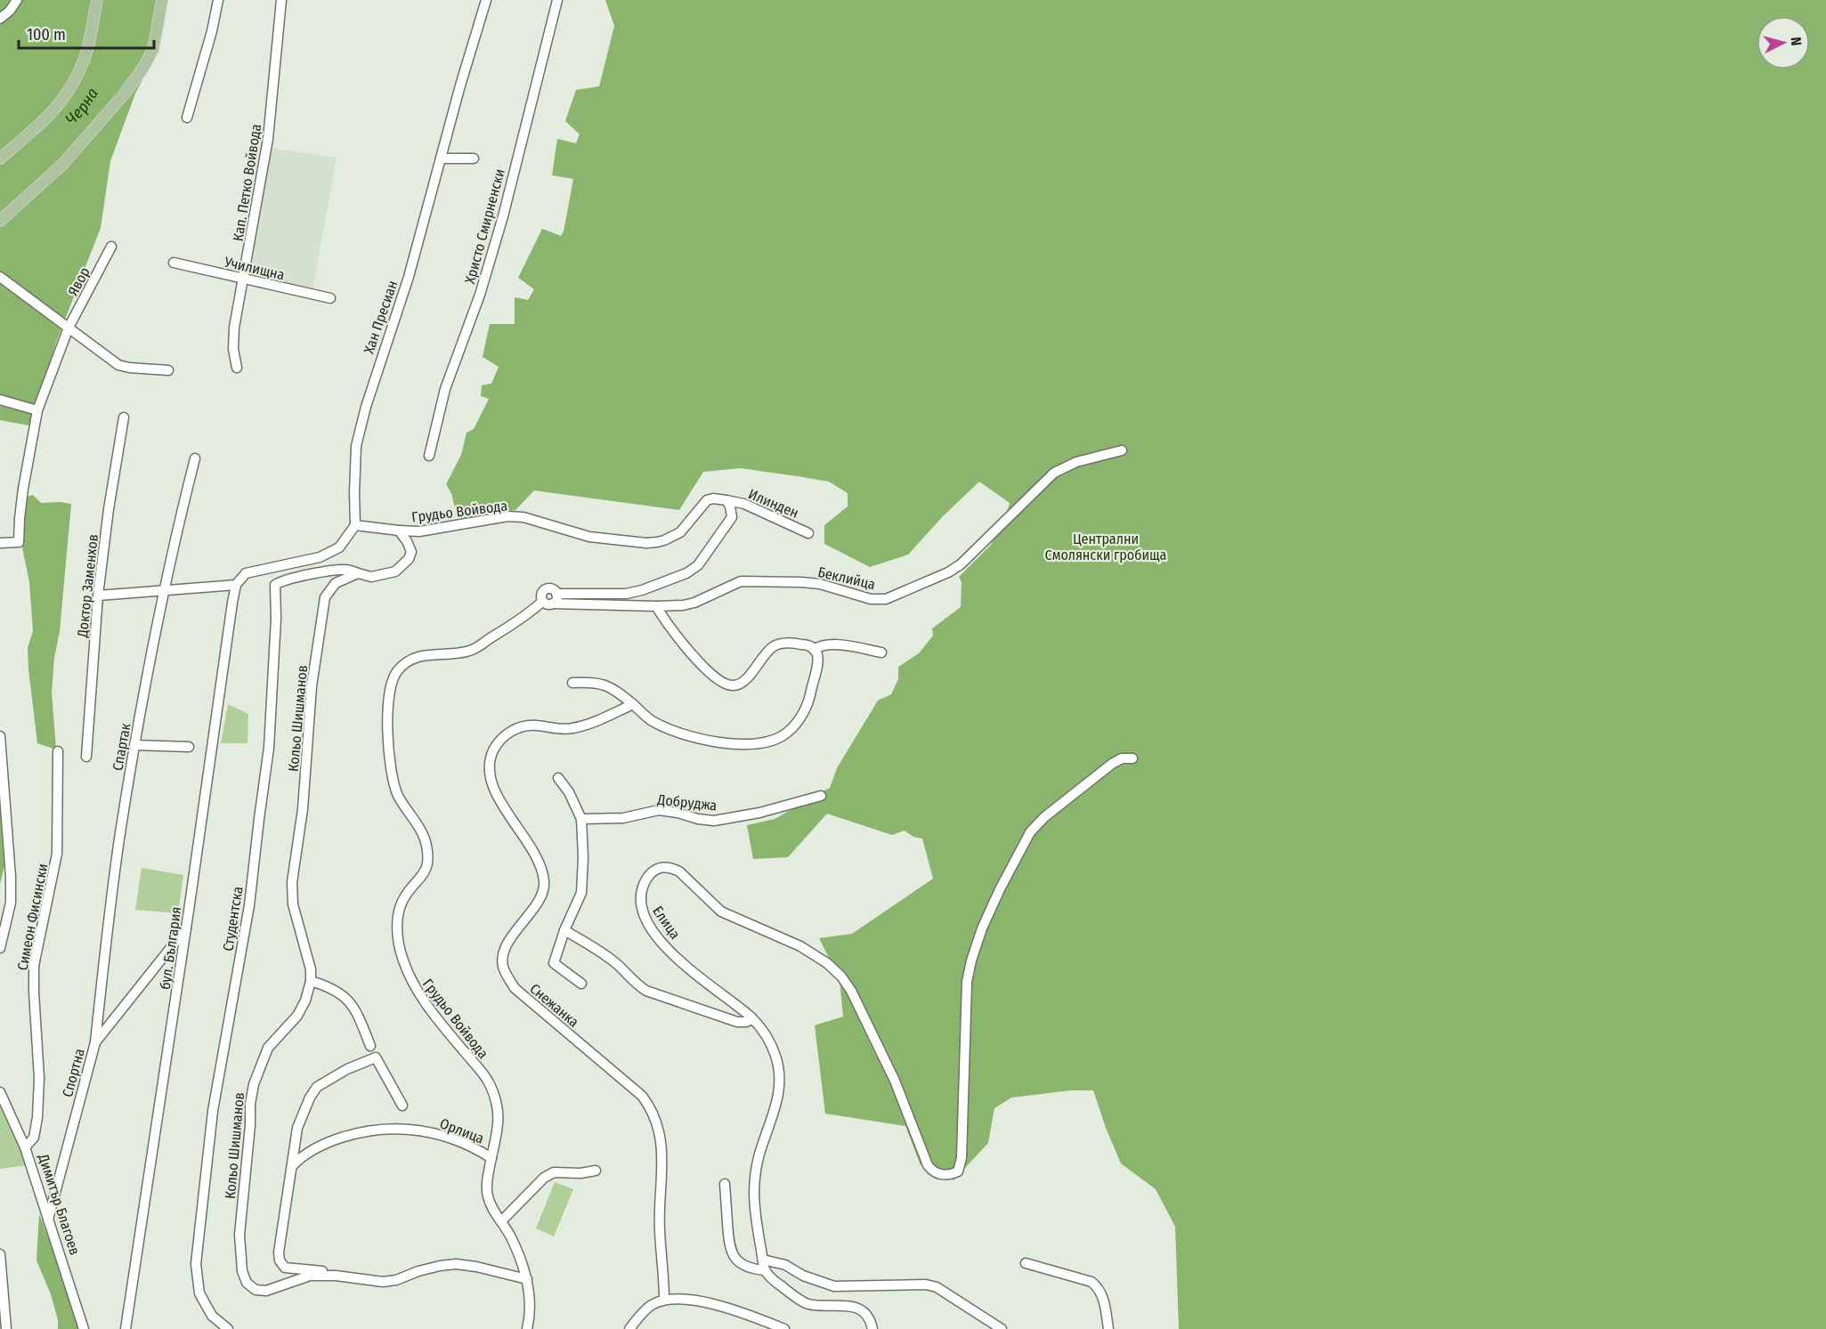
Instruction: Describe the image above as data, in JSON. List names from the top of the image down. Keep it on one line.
{"streets":{"street":["Кап. Петко Войвода","Христо Смирненски","Училищна","Явор","Хан Пресиан","Илинден","Грудьо Войвода","Беклийца","Доктор Заменхов","Кольо Шишманов","Спартак","Добруджа","Симеон Фисински","Студентска","Елица","бул. България","Снежанка","Спортна","Орлица","Димитър Благоев"]},"crossings":[["Кап. Петко Войвода","Училищна"],["Хан Пресиан","бул. България"],["Илинден","Грудьо Войвода"],["Грудьо Войвода","Беклийца"],["Грудьо Войвода","Кольо Шишманов"],["Грудьо Войвода","Орлица"],["Кольо Шишманов","Студентска"],["Спартак","Спортна"],["Симеон Фисински","Димитър Благоев"],["бул. България","Спортна"],["Спортна","Димитър Благоев"]],"water":["Черна"],"parks":["Централни Смолянски гробища"],"scale_bar":"100 m","north":"right"}
